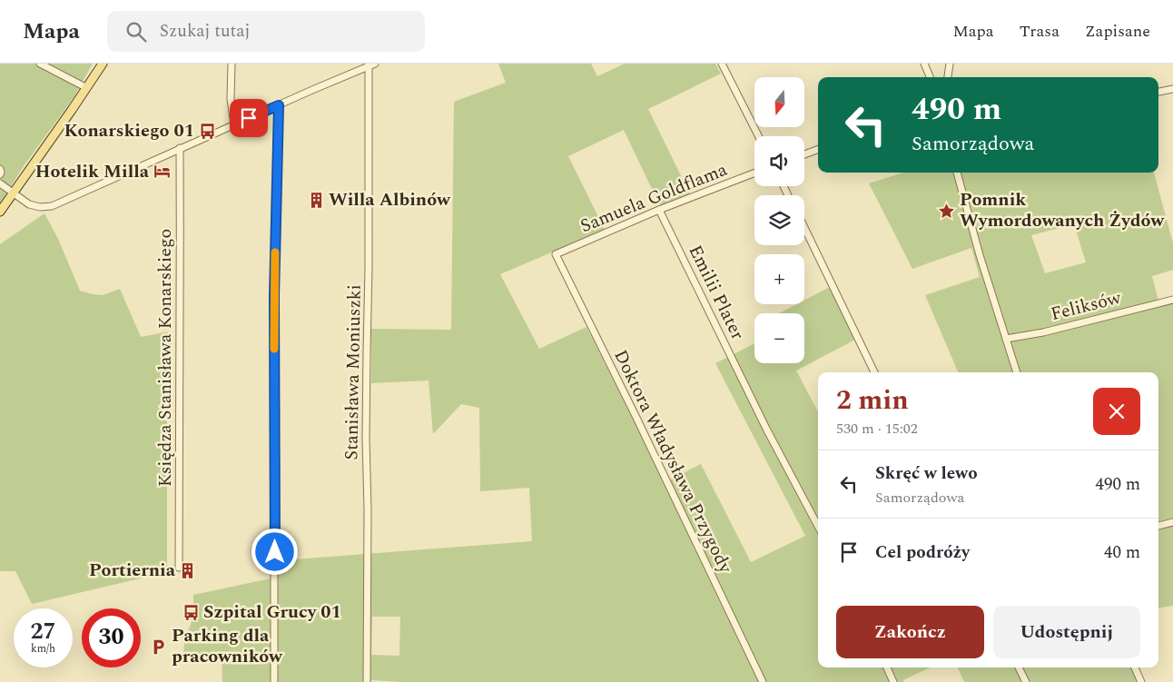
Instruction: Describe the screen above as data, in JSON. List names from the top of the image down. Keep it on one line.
{"streets":{"street":["Samuela Goldflama","Emilii Plater","Feliksów","Księdza Stanisława Konarskiego","Stanisława Moniuszki","Doktora Władysława Przygody"]},"crossings":[["Samuela Goldflama","Emilii Plater"],["Samuela Goldflama","Doktora Władysława Przygody"]],"places":{"bus stop":["Konarskiego 01","Szpital Grucy 01"],"hotel":["Hotelik Milla"],"building":["Willa Albinów","Portiernia"],"place":["Pomnik Wymordowanych Żydów"],"parking":["Parking dla pracowników"]},"north":"bottom","page":{"header":"Mapa","search":"Szukaj tutaj","nav":["Mapa","Trasa","Zapisane"],"map_buttons":["+","−"],"turn":["490 m","Samorządowa"],"heading":["2 min","530 m · 15:02"],"list":[{"name":"Skręć w lewo","note":"Samorządowa","value":"490 m"},{"name":"Cel podróży","value":"40 m"}],"buttons":["Zakończ","Udostępnij"],"speed":"27 km/h","limit":"30"}}
